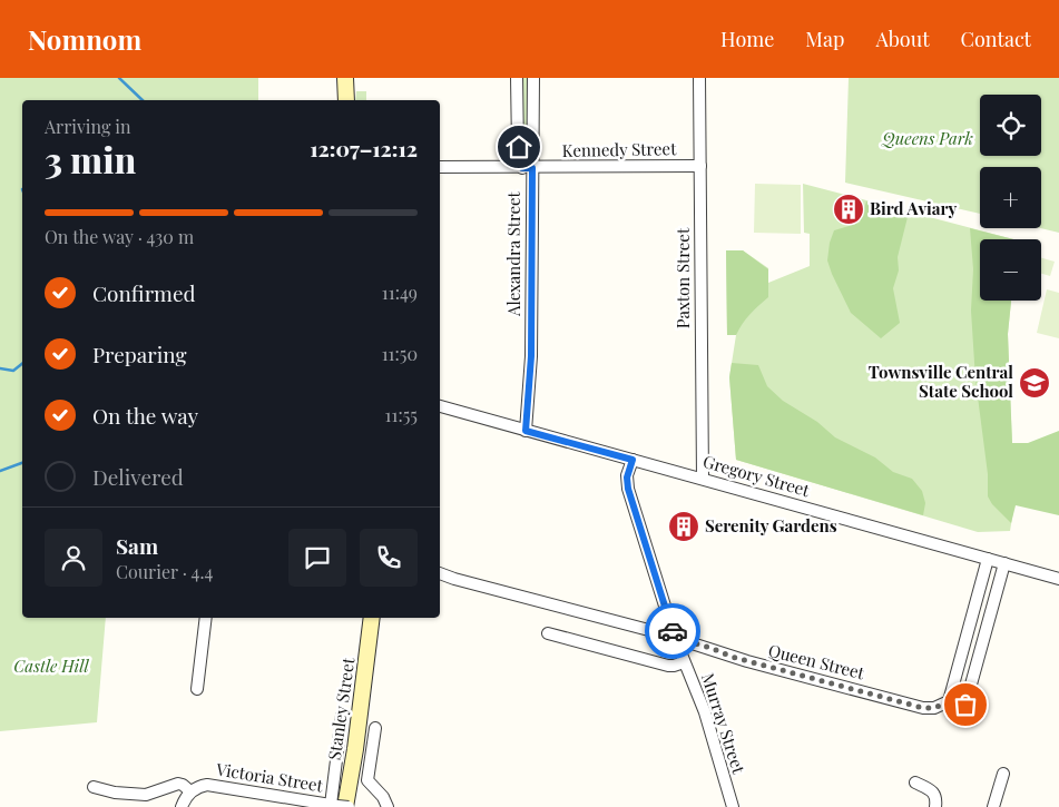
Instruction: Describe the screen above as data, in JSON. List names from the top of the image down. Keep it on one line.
{"streets":{"main road":["Stanley Street"],"street":["Kennedy Street","Alexandra Street","Paxton Street","Gregory Street","Queen Street","Murray Street","Victoria Street"]},"crossings":[["Kennedy Street","Alexandra Street"],["Kennedy Street","Paxton Street"],["Alexandra Street","Gregory Street"],["Paxton Street","Gregory Street"],["Gregory Street","Queen Street"],["Gregory Street","Murray Street"],["Queen Street","Murray Street"],["Stanley Street","Victoria Street"]],"parks":["Queens Park","Castle Hill"],"places":{"building":["Bird Aviary","Serenity Gardens"],"school or university":["Townsville Central State School"]},"page":{"header":"Nomnom","nav":["Home","Map","About","Contact"],"map_buttons":["+","−"],"heading":["3 min","Arriving in","12:07–12:12"],"panel":["Sam","Courier · 4.4"],"bar":"On the way · 430 m","list":[["Confirmed","11:49"],["Preparing","11:50"],["On the way","11:55"],"Delivered"]}}
